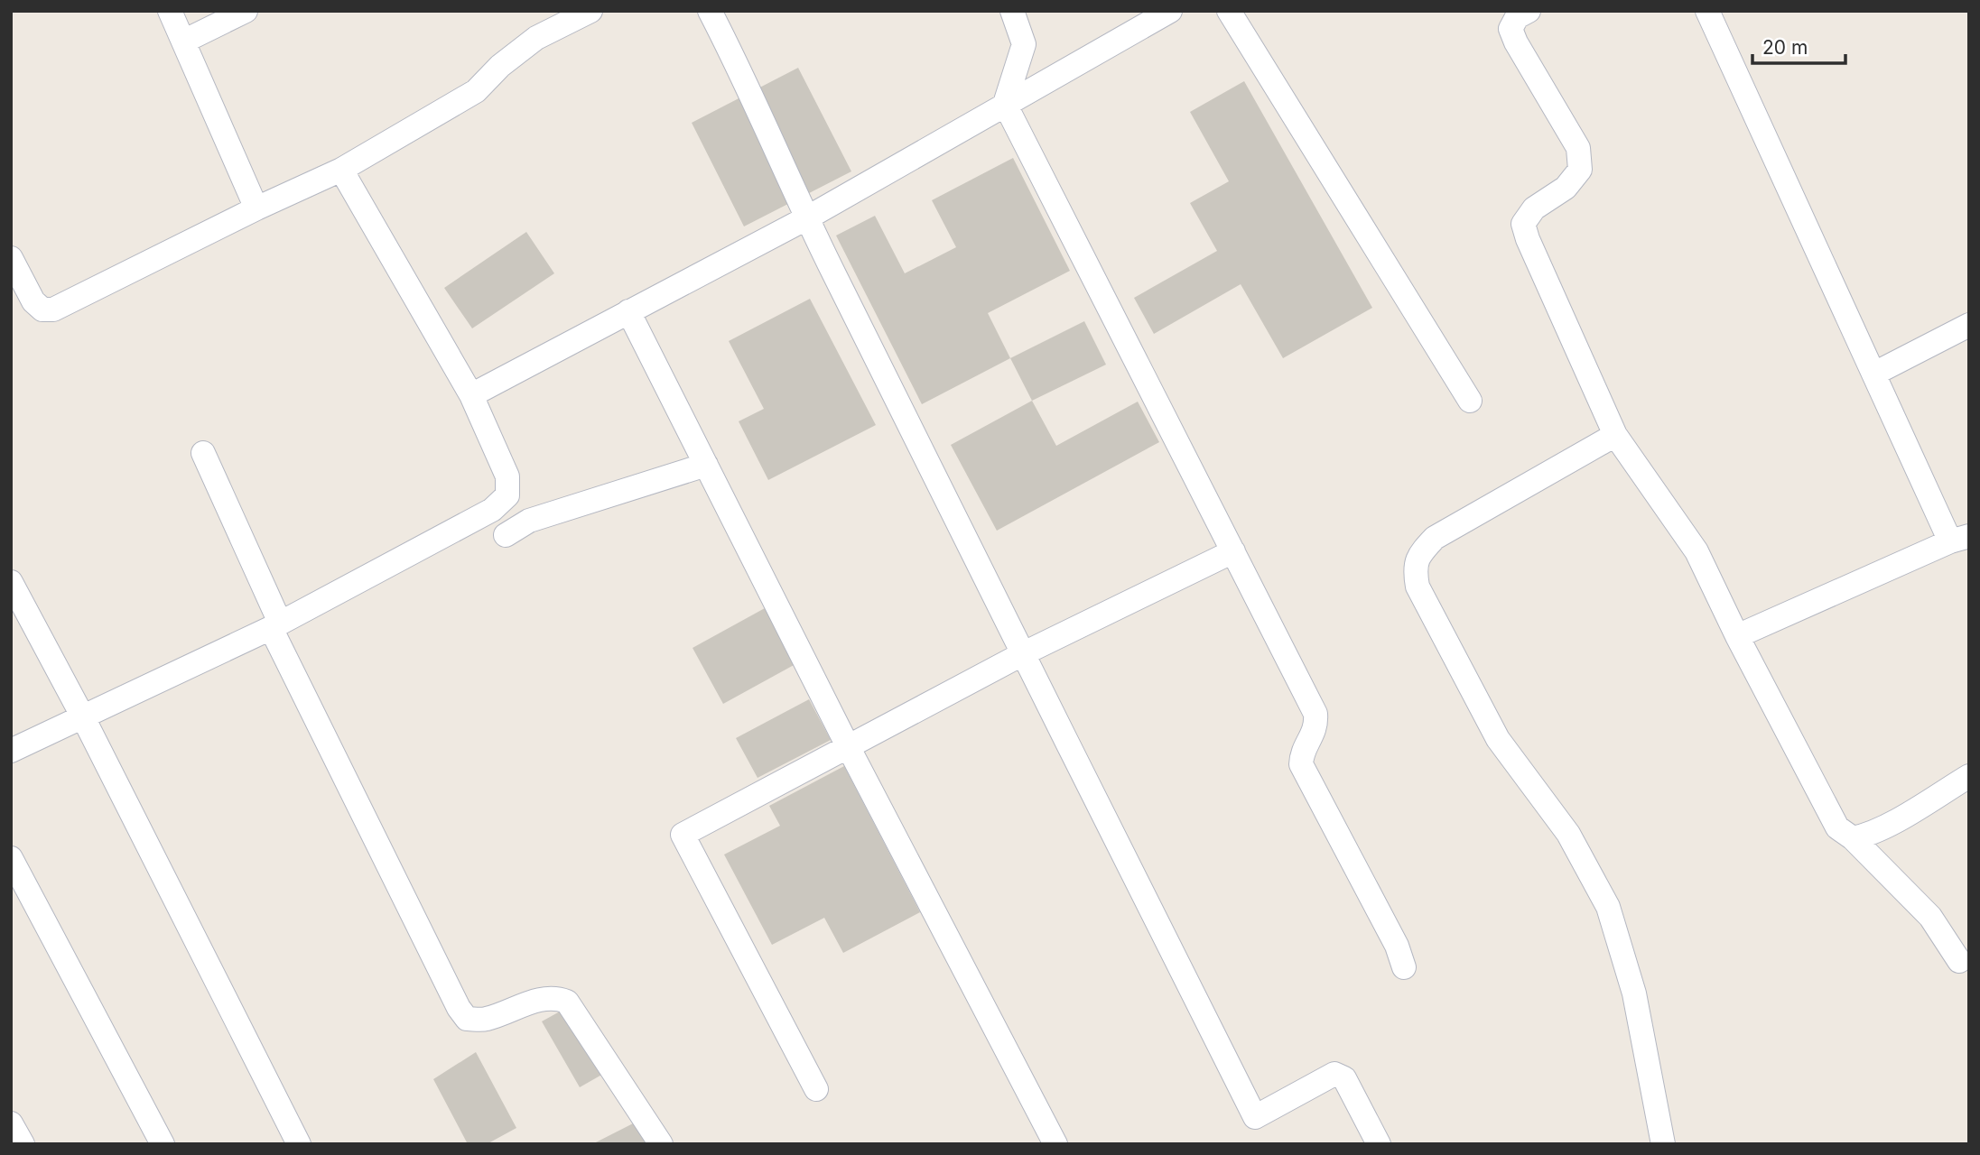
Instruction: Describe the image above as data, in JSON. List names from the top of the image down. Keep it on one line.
{"scale_bar":"20 m"}
